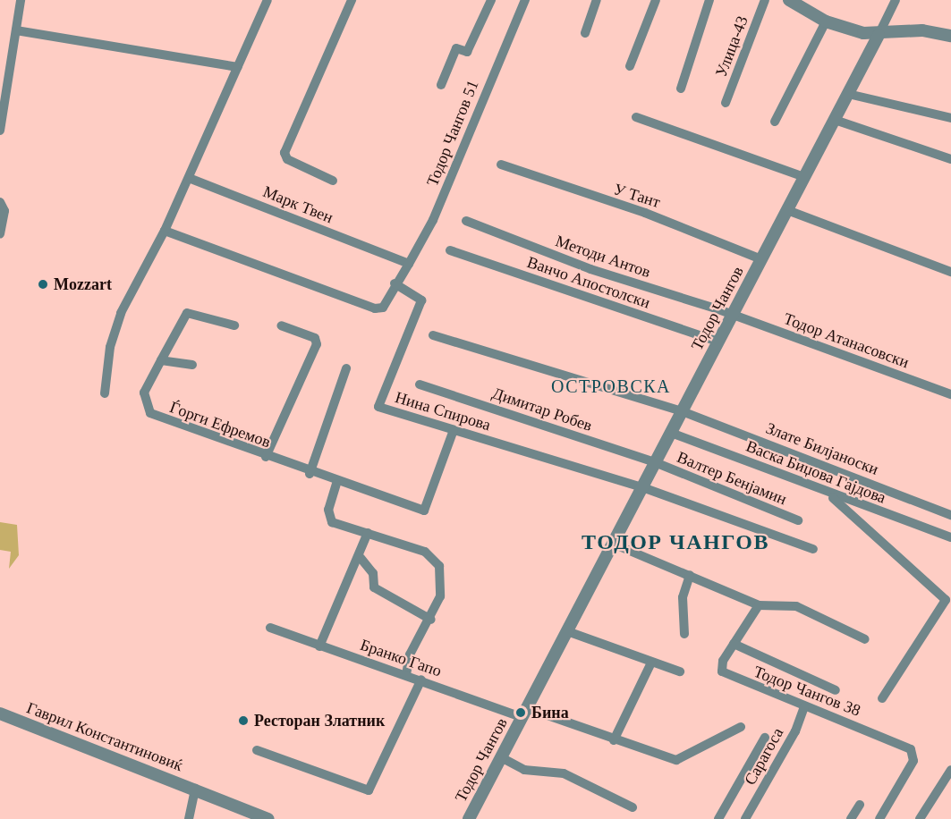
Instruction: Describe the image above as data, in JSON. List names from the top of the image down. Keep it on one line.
{"streets":{"street":["Улица-43","Тодор Чангов 51","У Тант","Марк Твен","Методи Антов","Ванчо Апостолски","Тодор Чангов","Тодор Атанасовски","Димитар Робев","Нина Спирова","Ѓорги Ефремов","Злате Билјаноски","Васка Биџова Гајдова","Валтер Бенјамин","Бранко Гапо","Тодор Чангов 38","Гаврил Константиновиќ","Сарагоса"]},"crossings":[["Тодор Чангов 51","Марк Твен"],["Тодор Чангов 51","Нина Спирова"],["У Тант","Тодор Чангов"],["Методи Антов","Тодор Чангов"],["Методи Антов","Тодор Атанасовски"],["Ванчо Апостолски","Тодор Чангов"],["Тодор Чангов","Тодор Атанасовски"],["Тодор Чангов","Димитар Робев"],["Тодор Чангов","Нина Спирова"],["Тодор Чангов","Злате Билјаноски"],["Тодор Чангов","Васка Биџова Гајдова"],["Тодор Чангов","Валтер Бенјамин"],["Тодор Чангов","Бранко Гапо"],["Димитар Робев","Валтер Бенјамин"],["Нина Спирова","Ѓорги Ефремов"],["Тодор Чангов 38","Сарагоса"]],"districts":["ОСТРОВСКА","ТОДОР ЧАНГОВ"],"places":["Mozzart","Бина","Ресторан Златник"]}
